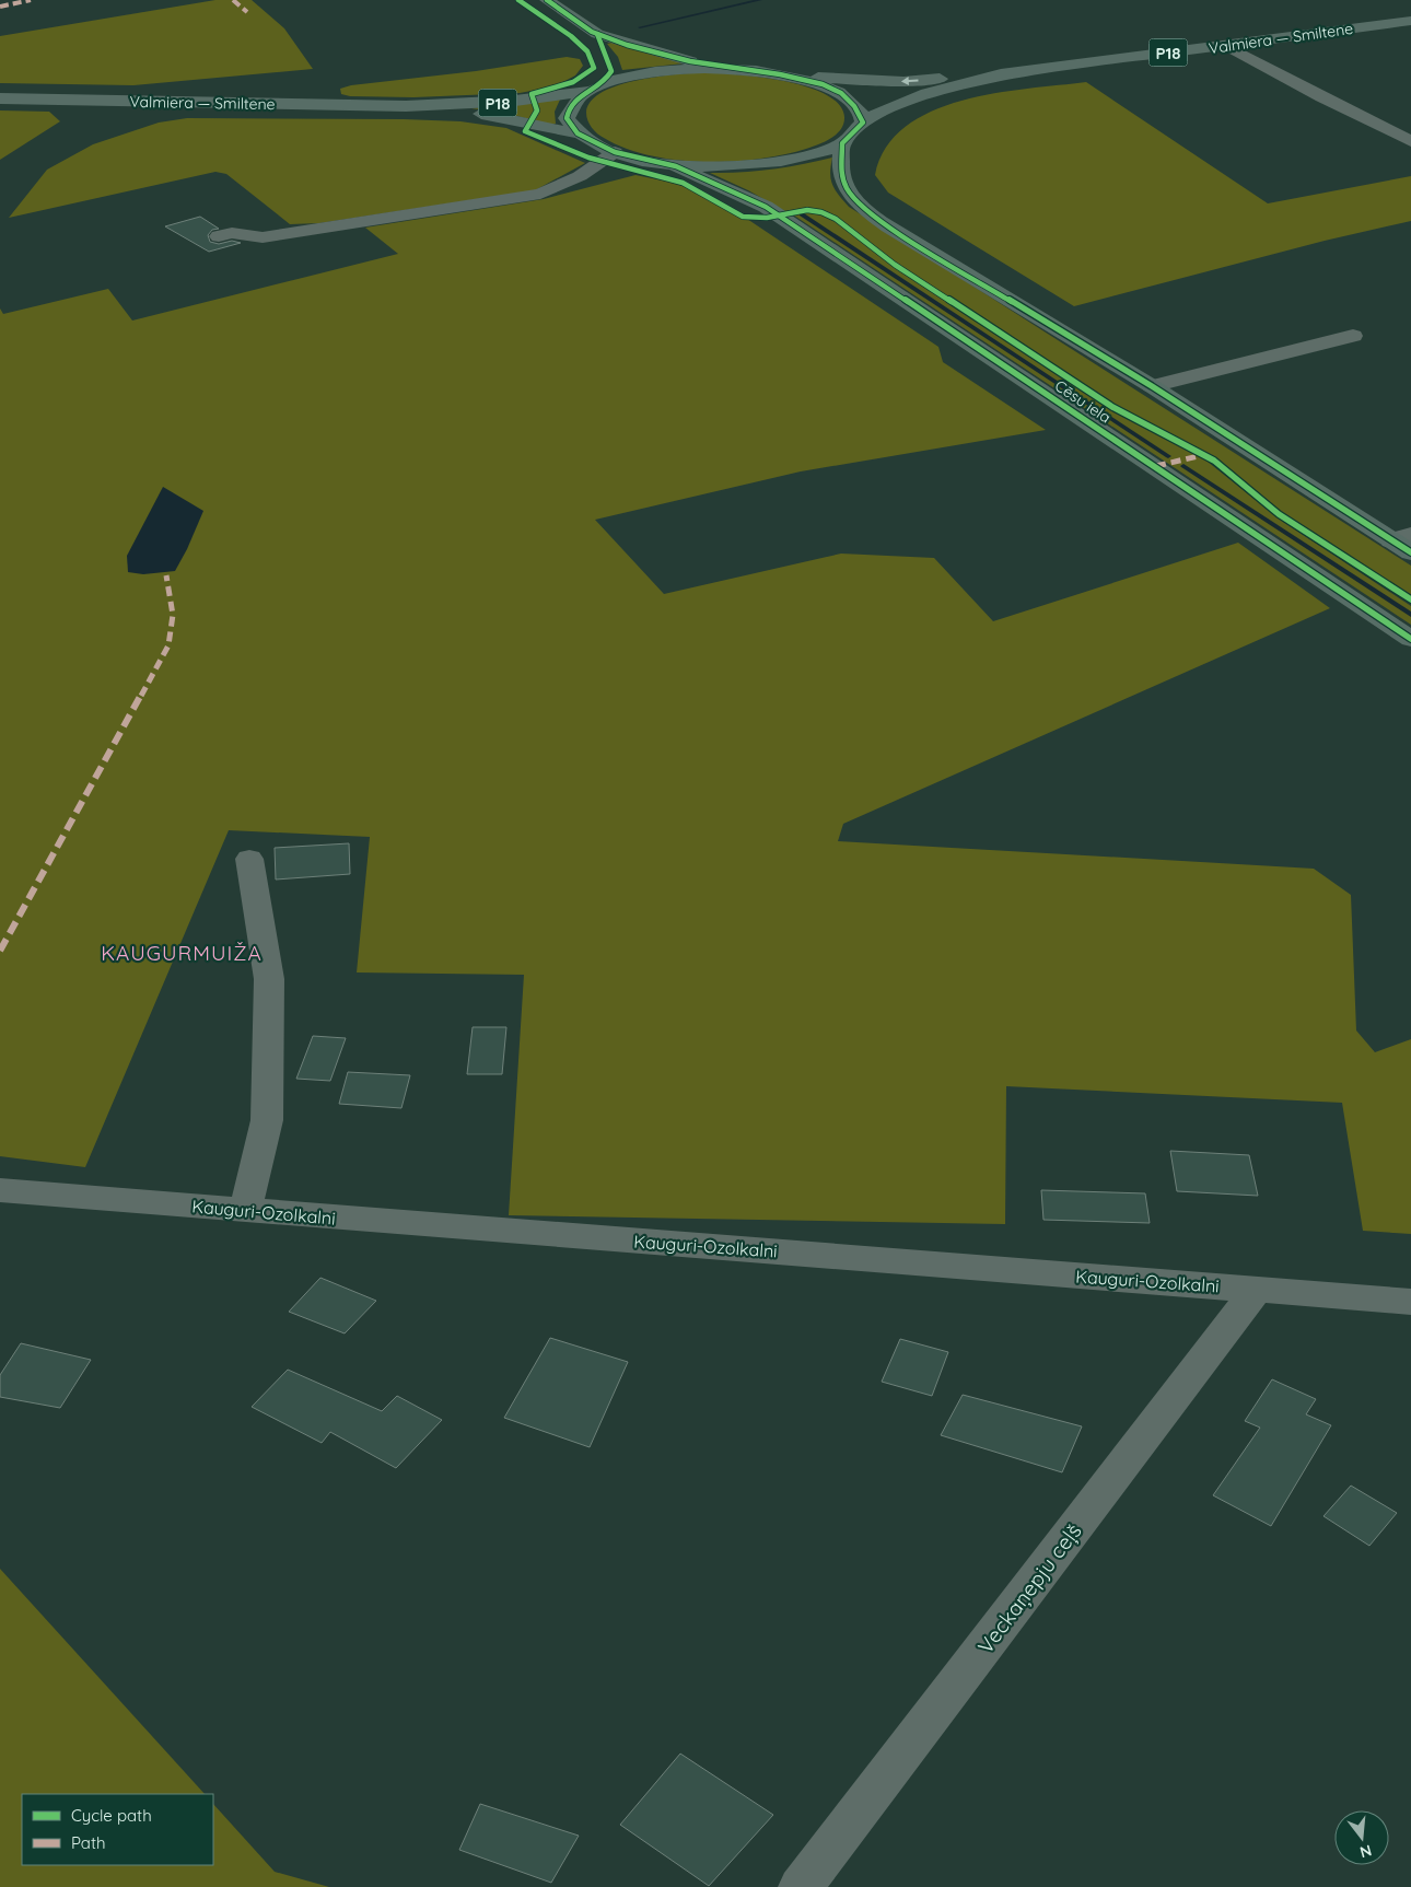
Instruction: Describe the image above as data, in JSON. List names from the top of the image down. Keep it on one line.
{"streets":{"main road":["Valmiera — Smiltene","P18","Cēsu iela"],"street":["Kauguri-Ozolkalni","Veckaņepju ceļš"]},"crossings":[["Valmiera — Smiltene","P18"],["P18","Cēsu iela"],["Kauguri-Ozolkalni","Veckaņepju ceļš"]],"districts":["KAUGURMUIŽA"],"legend":["Cycle path","Path"],"north":"bottom"}
